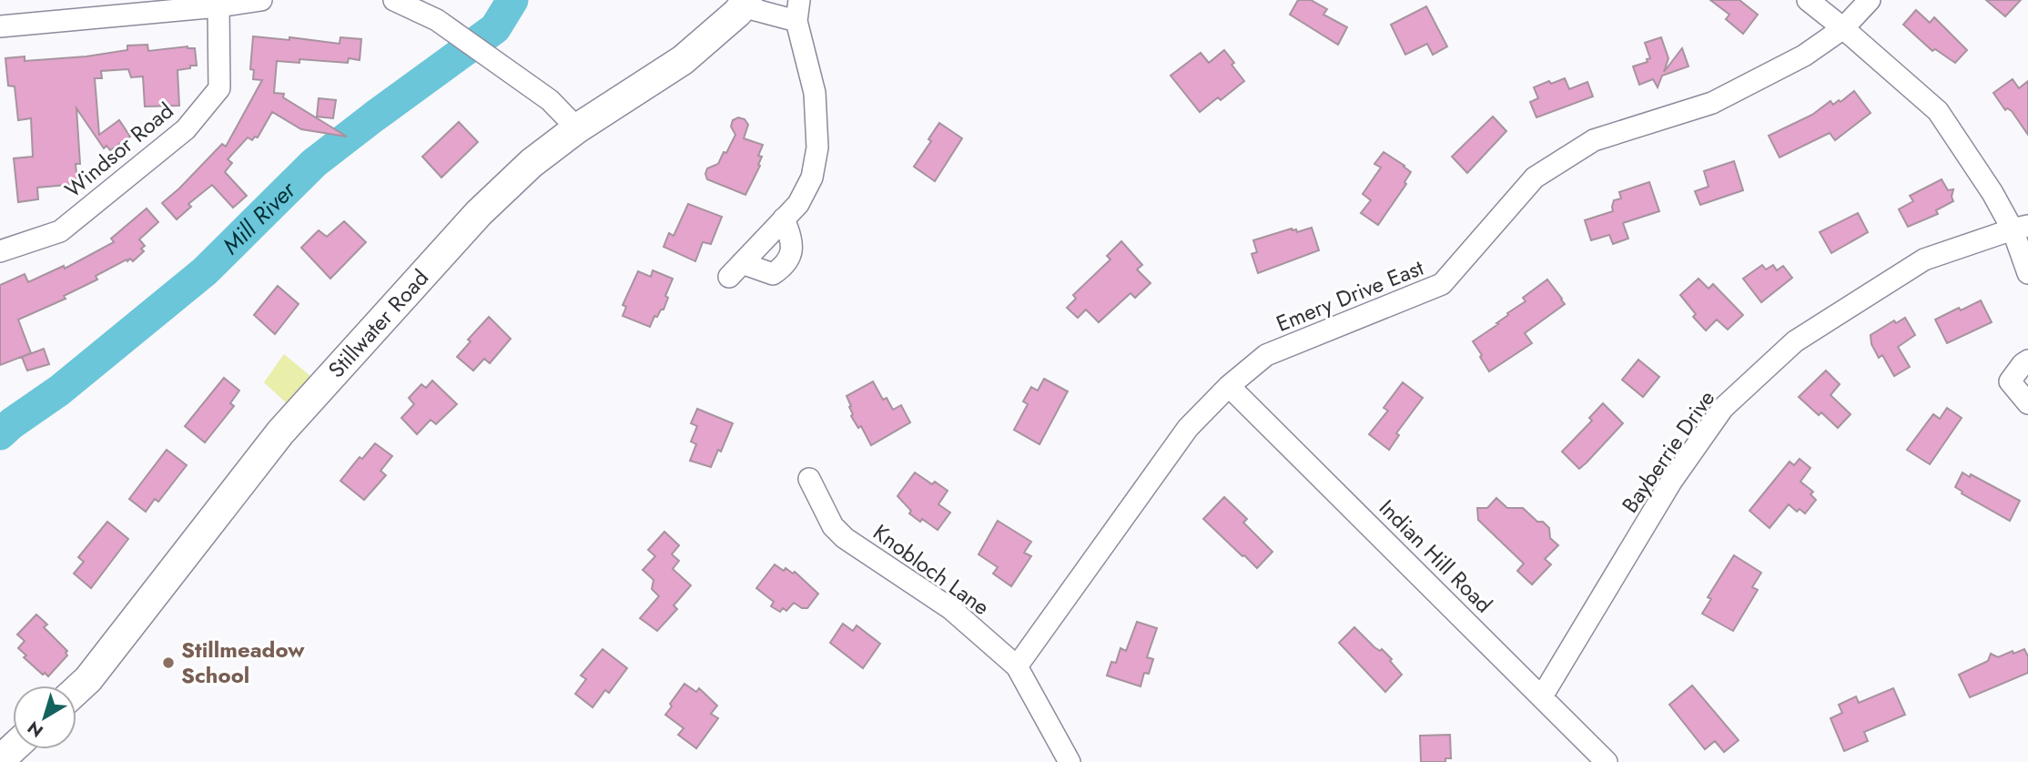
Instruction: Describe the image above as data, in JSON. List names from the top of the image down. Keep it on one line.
{"streets":{"main road":["Stillwater Road"],"street":["Windsor Road","Emery Drive East","Bayberrie Drive","Indian Hill Road","Knobloch Lane"]},"crossings":[["Emery Drive East","Indian Hill Road"],["Emery Drive East","Knobloch Lane"],["Bayberrie Drive","Indian Hill Road"]],"water":["Mill River"],"places":["Stillmeadow School"],"north":"bottom left"}
